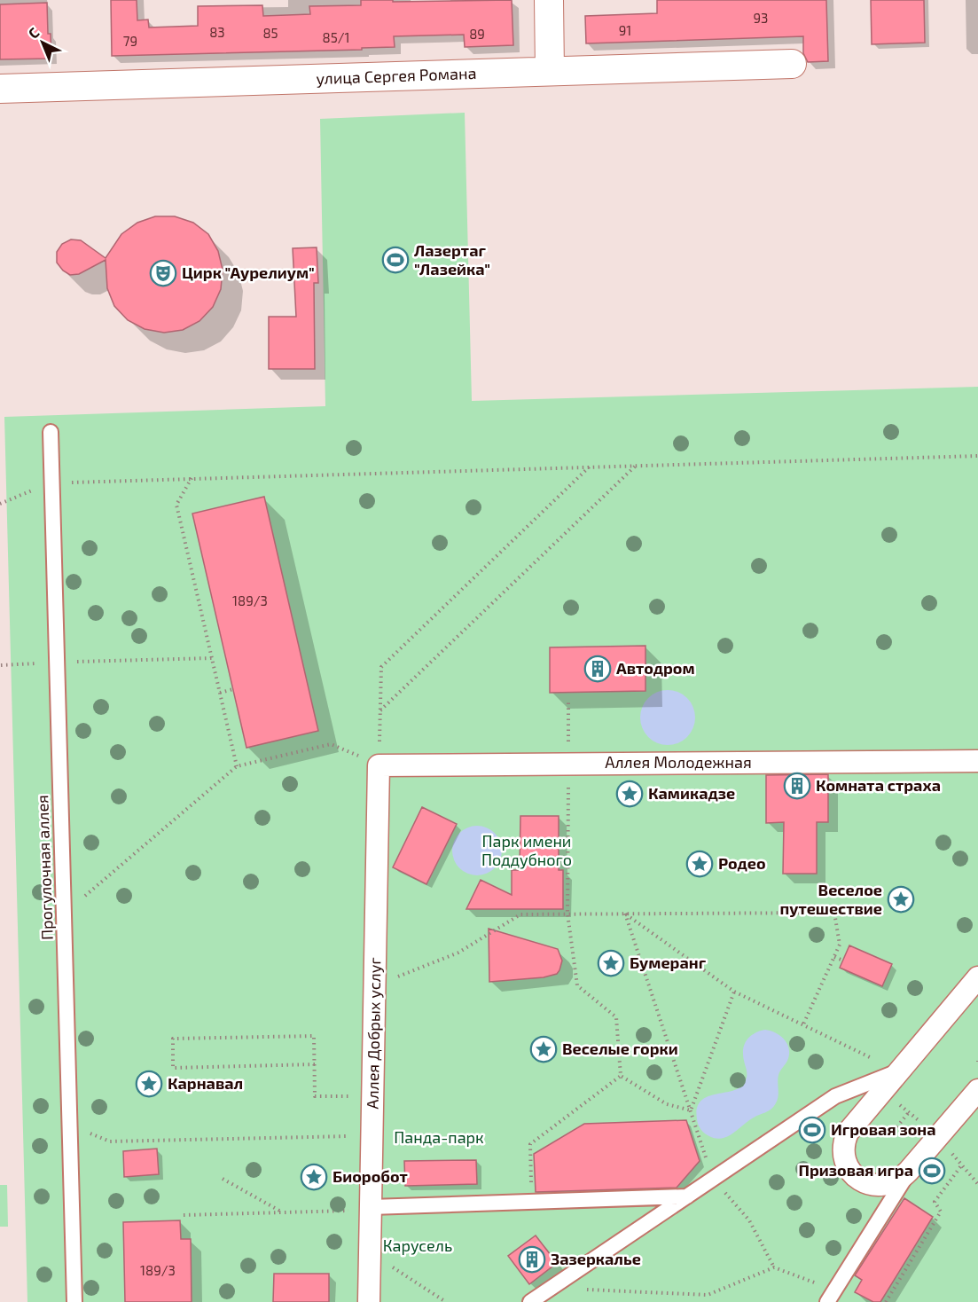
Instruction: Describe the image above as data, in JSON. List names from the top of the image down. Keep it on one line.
{"streets":{"street":["улица Сергея Романа","Аллея Молодежная","Аллея Добрых услуг"],"lane":["Прогулочная аллея"]},"crossings":[["Аллея Молодежная","Аллея Добрых услуг"]],"parks":["Парк имени Поддубного","Панда-парк","Карусель"],"places":{"sports":["Лазертаг \"Лазейка\"","Игровая зона","Призовая игра"],"theatre":["Цирк \"Аурелиум\""],"building":["Автодром","Комната страха","Зазеркалье"],"place":["Камикадзе","Родео","Веселое путешествие","Бумеранг","Веселые горки","Карнавал","Биоробот"]},"house_numbers":["93","91","83","85","89","85/1","79","189/3","189/3"],"north":"top left"}
